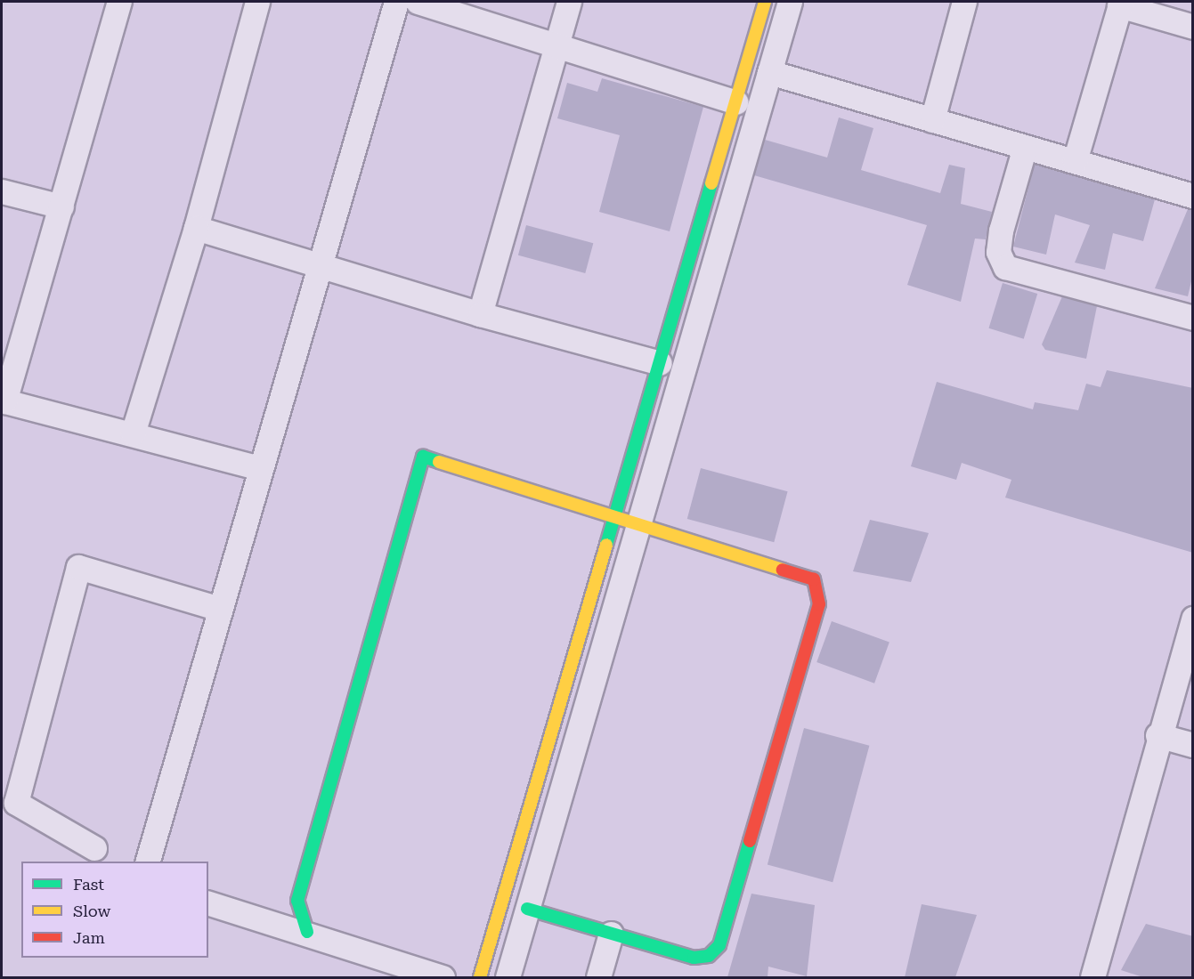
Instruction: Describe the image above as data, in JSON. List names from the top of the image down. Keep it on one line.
{"legend":["Fast","Slow","Jam"]}
